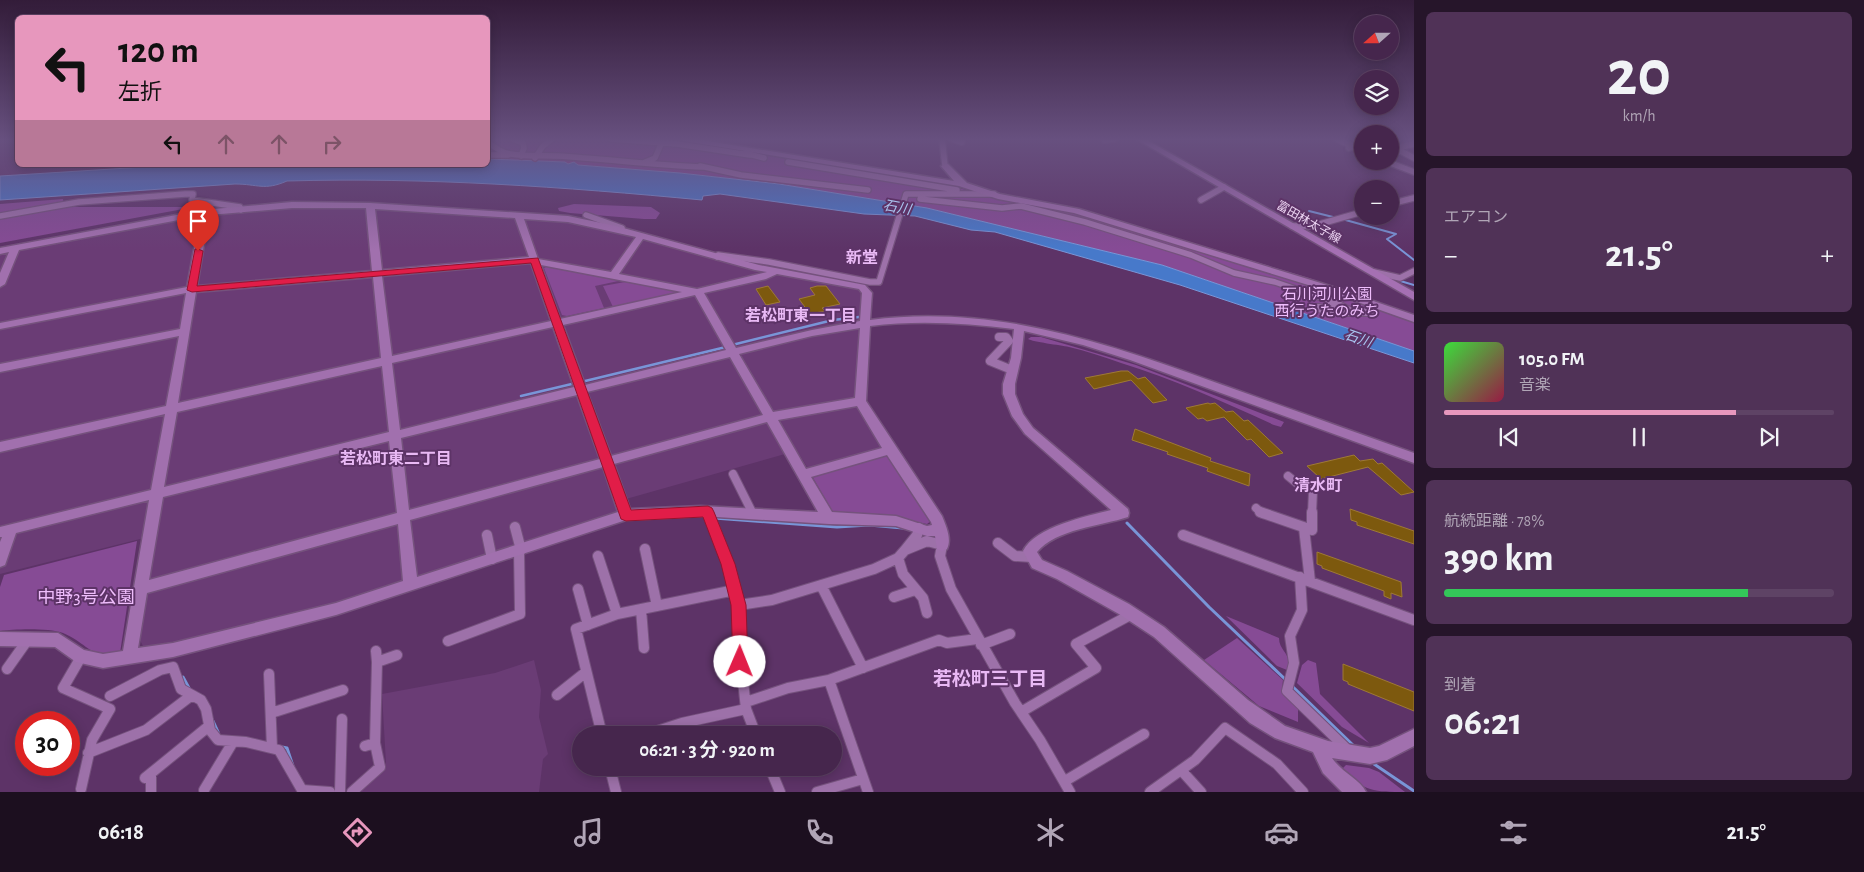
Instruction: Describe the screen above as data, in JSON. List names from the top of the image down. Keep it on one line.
{"streets":{"main road":["富田林太子線"]},"districts":["新堂","若松町東一丁目","若松町東二丁目","清水町","若松町三丁目"],"water":["石川"],"parks":["石川河川公園 西行うたのみち","中野3号公園"],"north":"left","page":{"tile":[["20","km/h"],"エアコン",["航続距離 · 78%","390 km"],["到着","06:21"]],"map_buttons":["+","−"],"turn":["120 m","左折"],"heat":["−","21.5°","+"],"song":["105.0 FM","音楽"],"limit":"30","trip":"06:21 · 3 分 · 920 m","tabs":["06:18","21.5°"]}}
